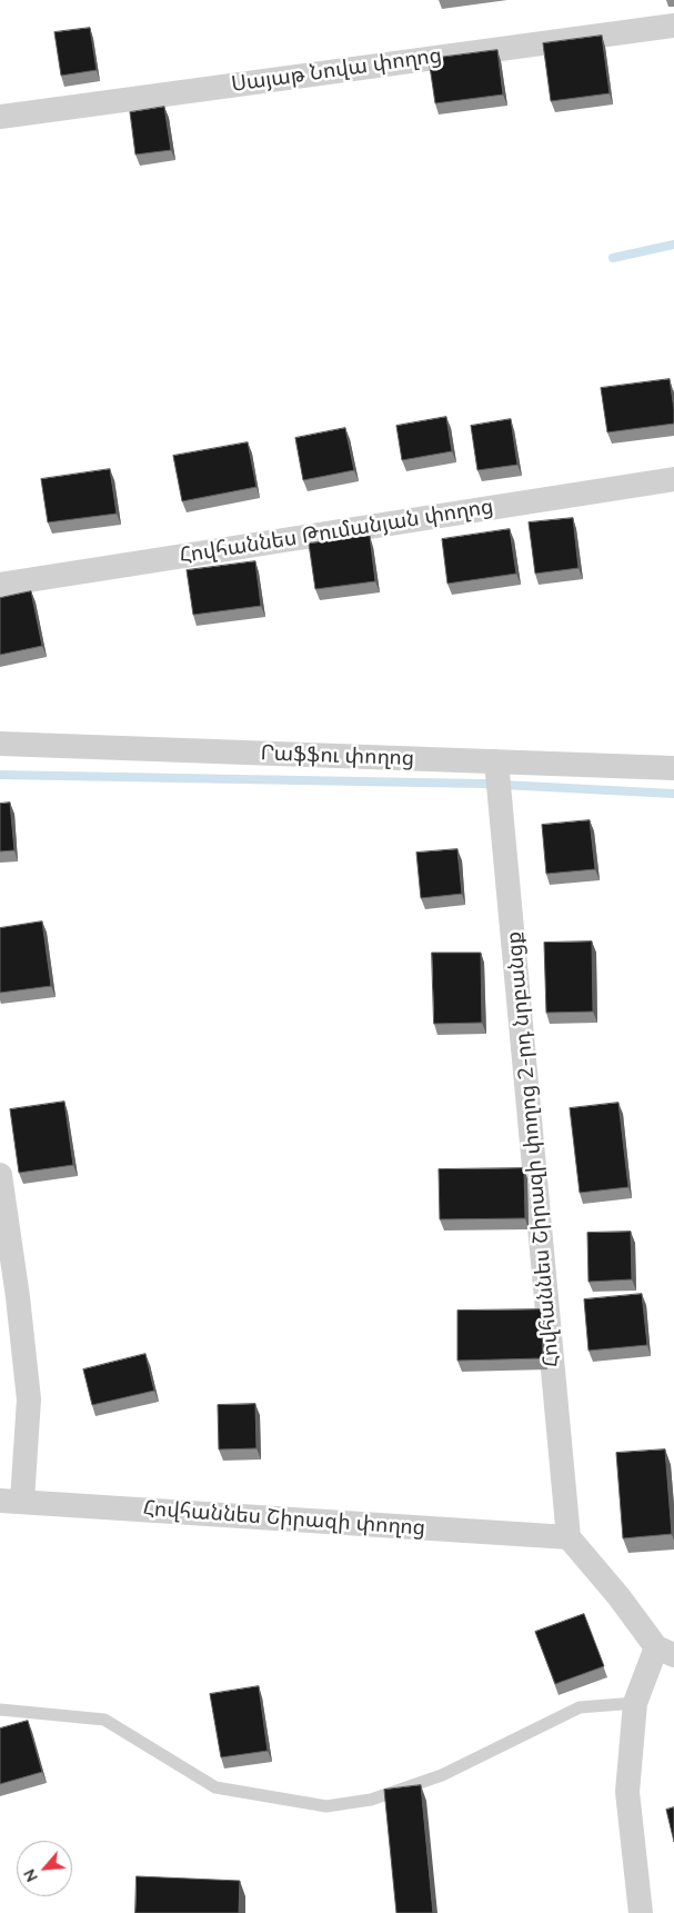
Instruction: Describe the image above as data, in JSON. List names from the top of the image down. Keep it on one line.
{"streets":{"street":["Սայաթ Նովա փողոց","Հովհաննես Թումանյան փողոց","Րաֆֆու փողոց","Հովհաննես Շիրազի փողոց 2-րդ նրբանցք","Հովհաննես Շիրազի փողոց"]},"crossings":[["Րաֆֆու փողոց","Հովհաննես Շիրազի փողոց 2-րդ նրբանցք"],["Հովհաննես Շիրազի փողոց 2-րդ նրբանցք","Հովհաննես Շիրազի փողոց"]],"north":"bottom left"}
